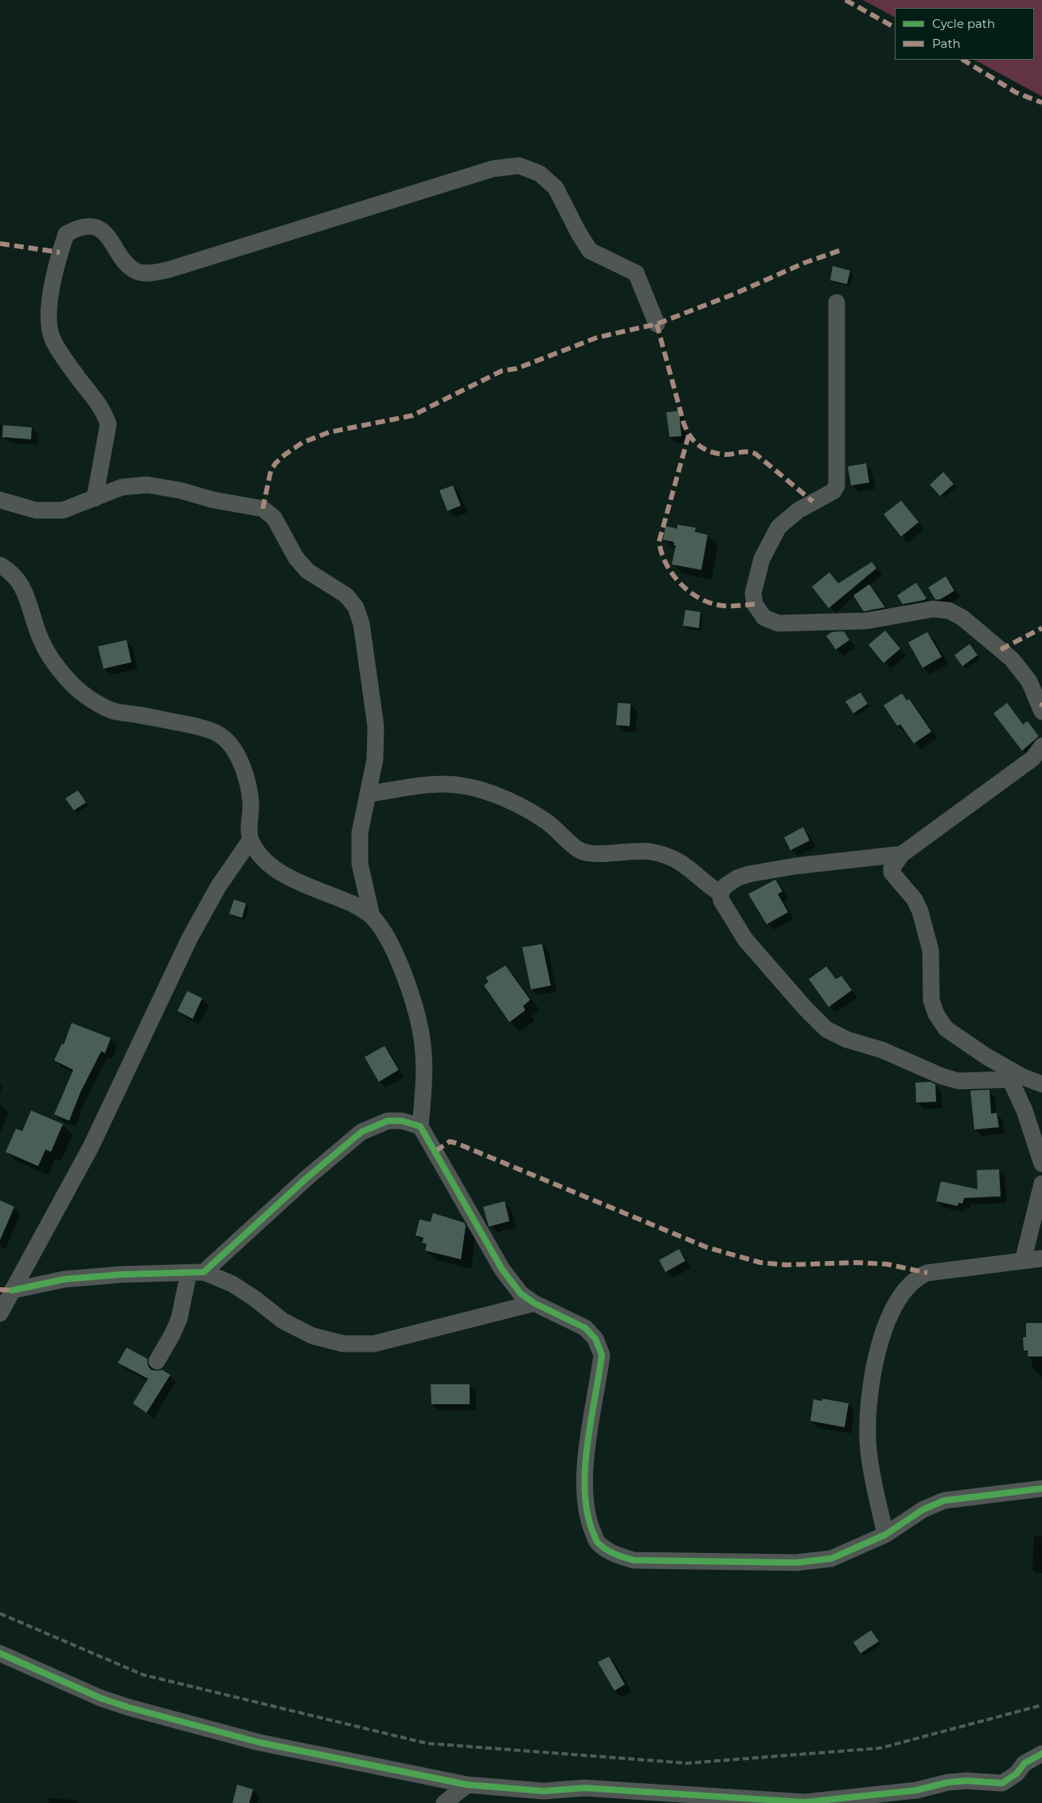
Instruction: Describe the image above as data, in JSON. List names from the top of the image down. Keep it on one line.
{"legend":["Cycle path","Path"]}
